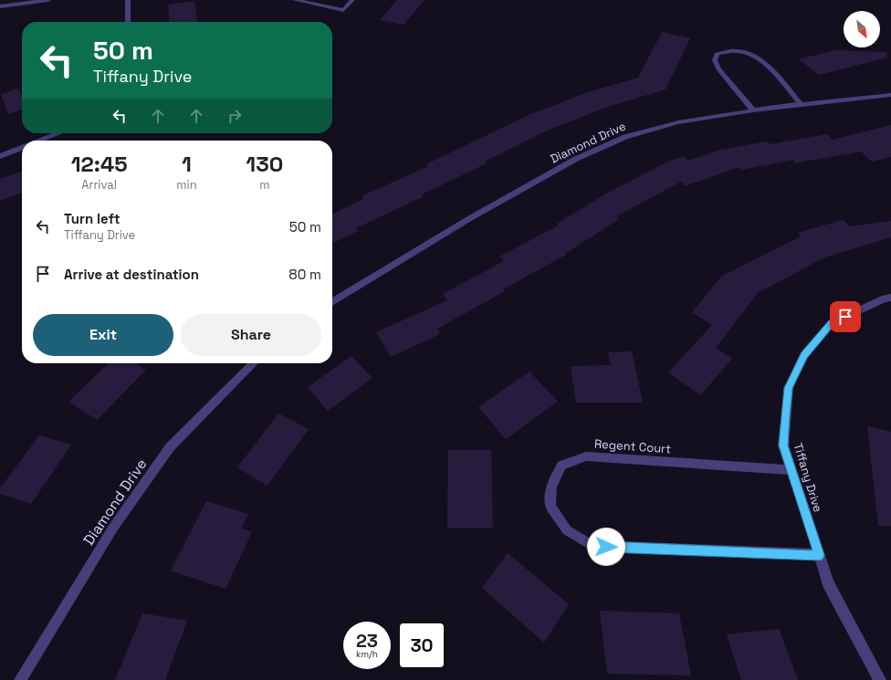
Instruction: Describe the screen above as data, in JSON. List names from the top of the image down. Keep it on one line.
{"streets":{"street":["Diamond Drive","Regent Court","Tiffany Drive"]},"crossings":[["Regent Court","Tiffany Drive"]],"north":"bottom right","page":{"turn":["50 m","Tiffany Drive"],"eta":["12:45","Arrival","1","min","130","m"],"list":[{"name":"Turn left","note":"Tiffany Drive","value":"50 m"},{"name":"Arrive at destination","value":"80 m"}],"buttons":["Exit","Share"],"speed":"23 km/h","limit":"30"}}
